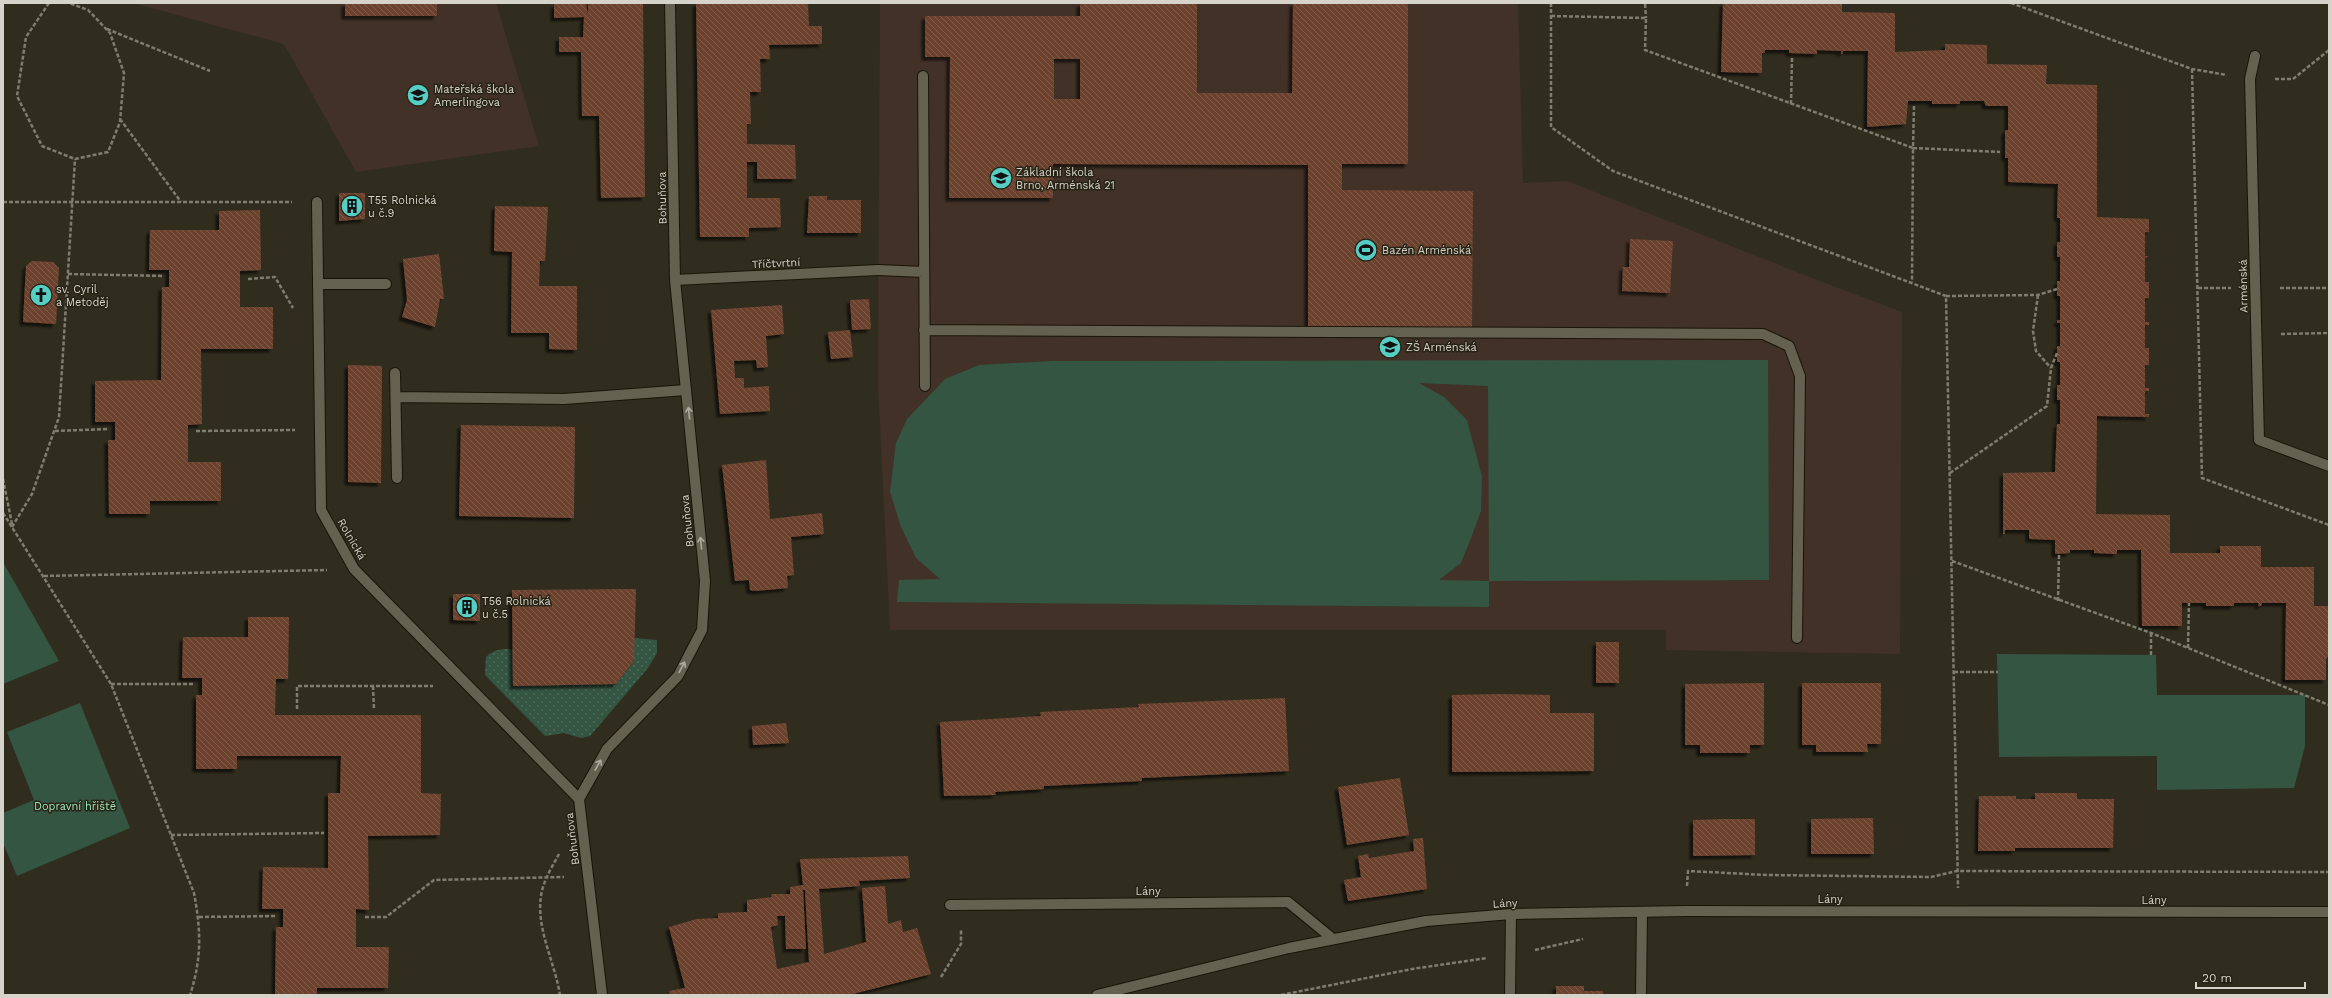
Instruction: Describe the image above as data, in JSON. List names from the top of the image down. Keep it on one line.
{"streets":{"street":["Bohuňova","Tříčtvrtní","Arménská","Rolnická","Lány"]},"crossings":[["Bohuňova","Tříčtvrtní"],["Bohuňova","Rolnická"]],"one_way":["Bohuňova"],"parks":["Dopravní hřiště"],"places":{"school or university":["Mateřská škola Amerlingova","Základní škola Brno, Arménská 21","ZŠ Arménská"],"building":["T55 Rolnická u č.9","T56 Rolnická u č.5"],"sports":["Bazén Arménská"],"church":["sv. Cyril a Metoděj"]},"scale_bar":"20 m"}
